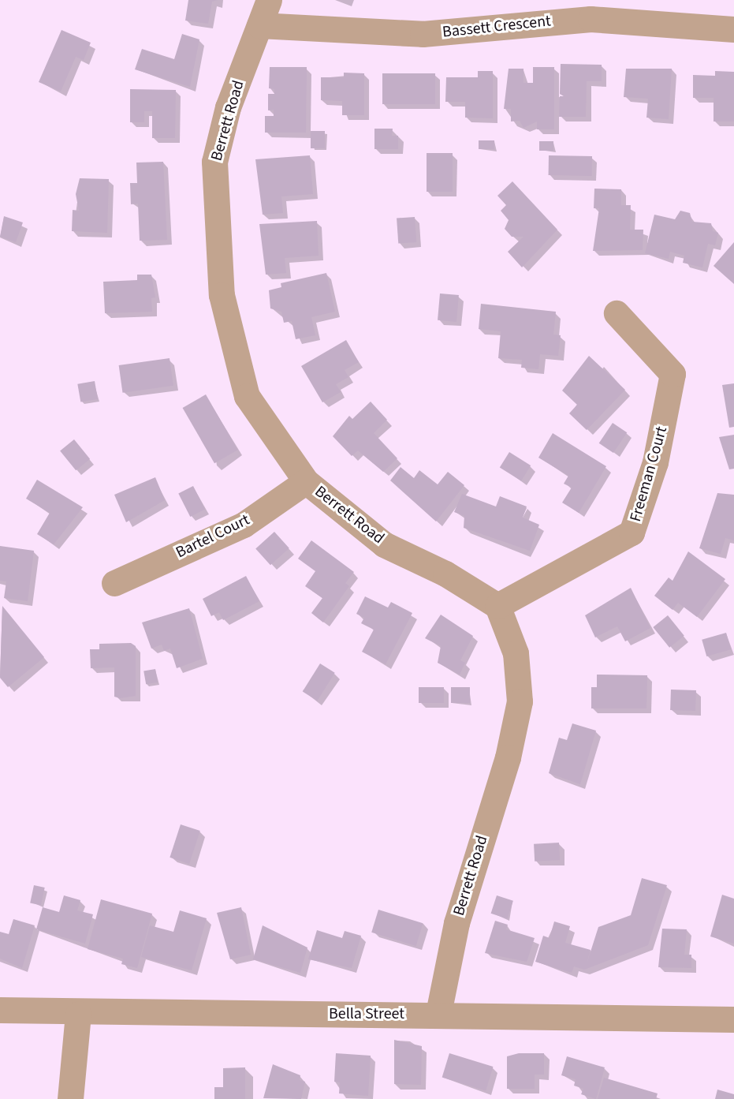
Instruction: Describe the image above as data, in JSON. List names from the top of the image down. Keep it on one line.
{"streets":{"street":["Bassett Crescent","Berrett Road","Freeman Court","Bartel Court","Bella Street"]},"crossings":[["Bassett Crescent","Berrett Road"],["Berrett Road","Freeman Court"],["Berrett Road","Bartel Court"],["Berrett Road","Bella Street"]]}
